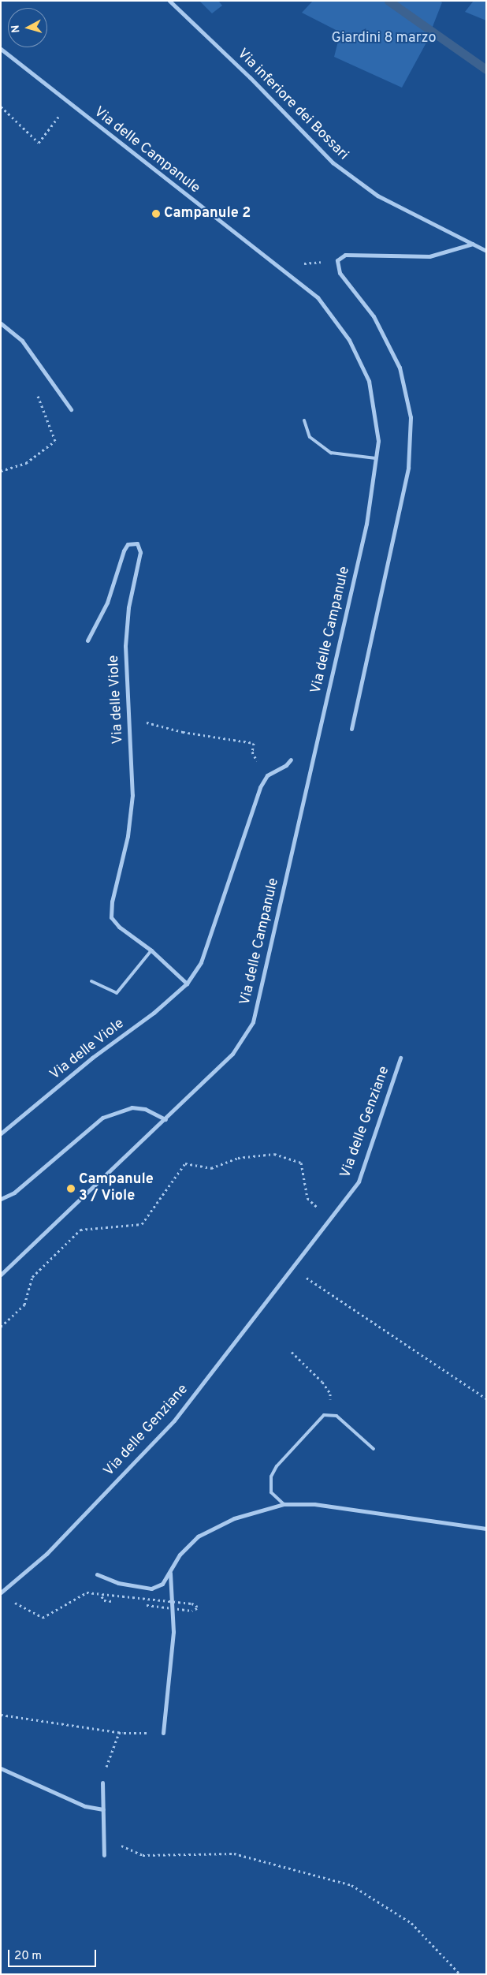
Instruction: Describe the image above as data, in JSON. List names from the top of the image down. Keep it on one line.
{"streets":{"street":["Via inferiore dei Bossari","Via delle Campanule","Via delle Viole","Via delle Genziane"]},"parks":["Giardini 8 marzo"],"places":["Campanule 2","Campanule 3 / Viole"],"scale_bar":"20 m","north":"left"}
